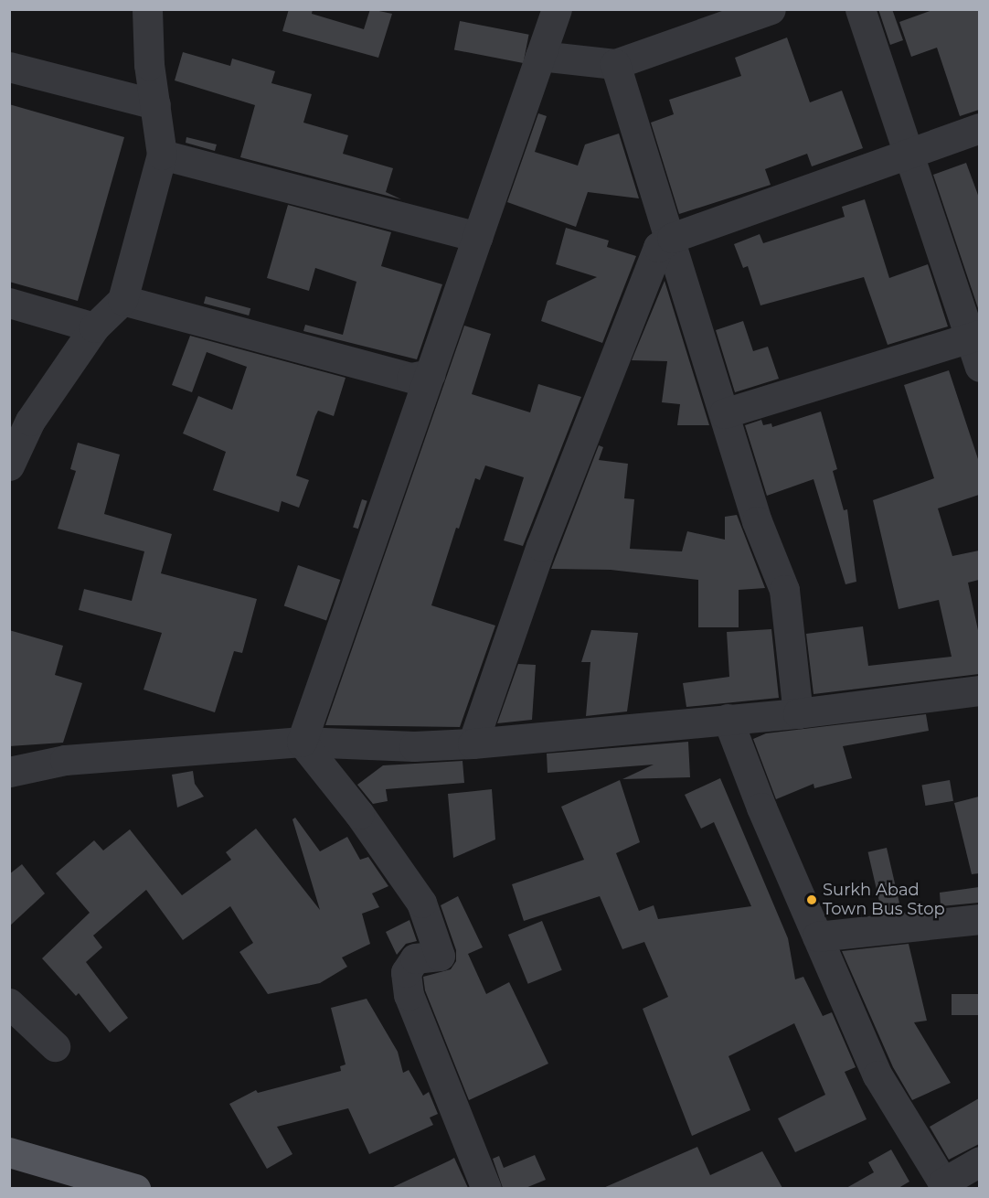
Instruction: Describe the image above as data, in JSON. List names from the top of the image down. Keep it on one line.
{"places":["Surkh Abad Town Bus Stop"]}
